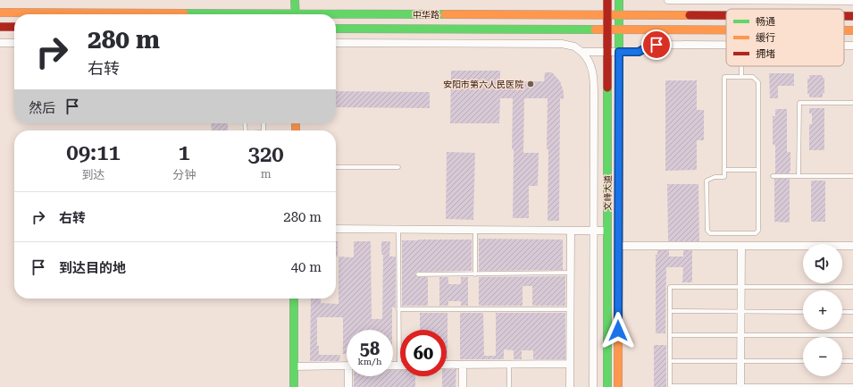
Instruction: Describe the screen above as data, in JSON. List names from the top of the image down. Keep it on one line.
{"streets":{"main road":["中华路","文峰大道"]},"crossings":[["中华路","文峰大道"]],"places":["安阳市第六人民医院"],"legend":["畅通","缓行","拥堵"],"page":{"turn":["280 m","右转"],"then":"然后","eta":["09:11","到达","1","分钟","320","m"],"list":[{"name":"右转","value":"280 m"},{"name":"到达目的地","value":"40 m"}],"map_buttons":["+","−"],"speed":"58 km/h","limit":"60"}}
